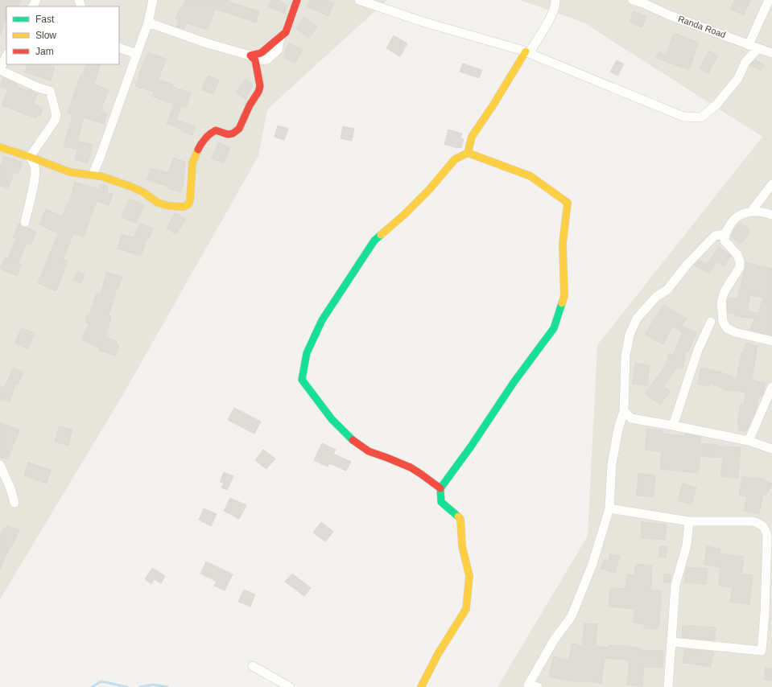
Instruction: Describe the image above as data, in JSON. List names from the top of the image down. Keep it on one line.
{"streets":{"street":["Randa Road"]},"legend":["Fast","Slow","Jam"]}
